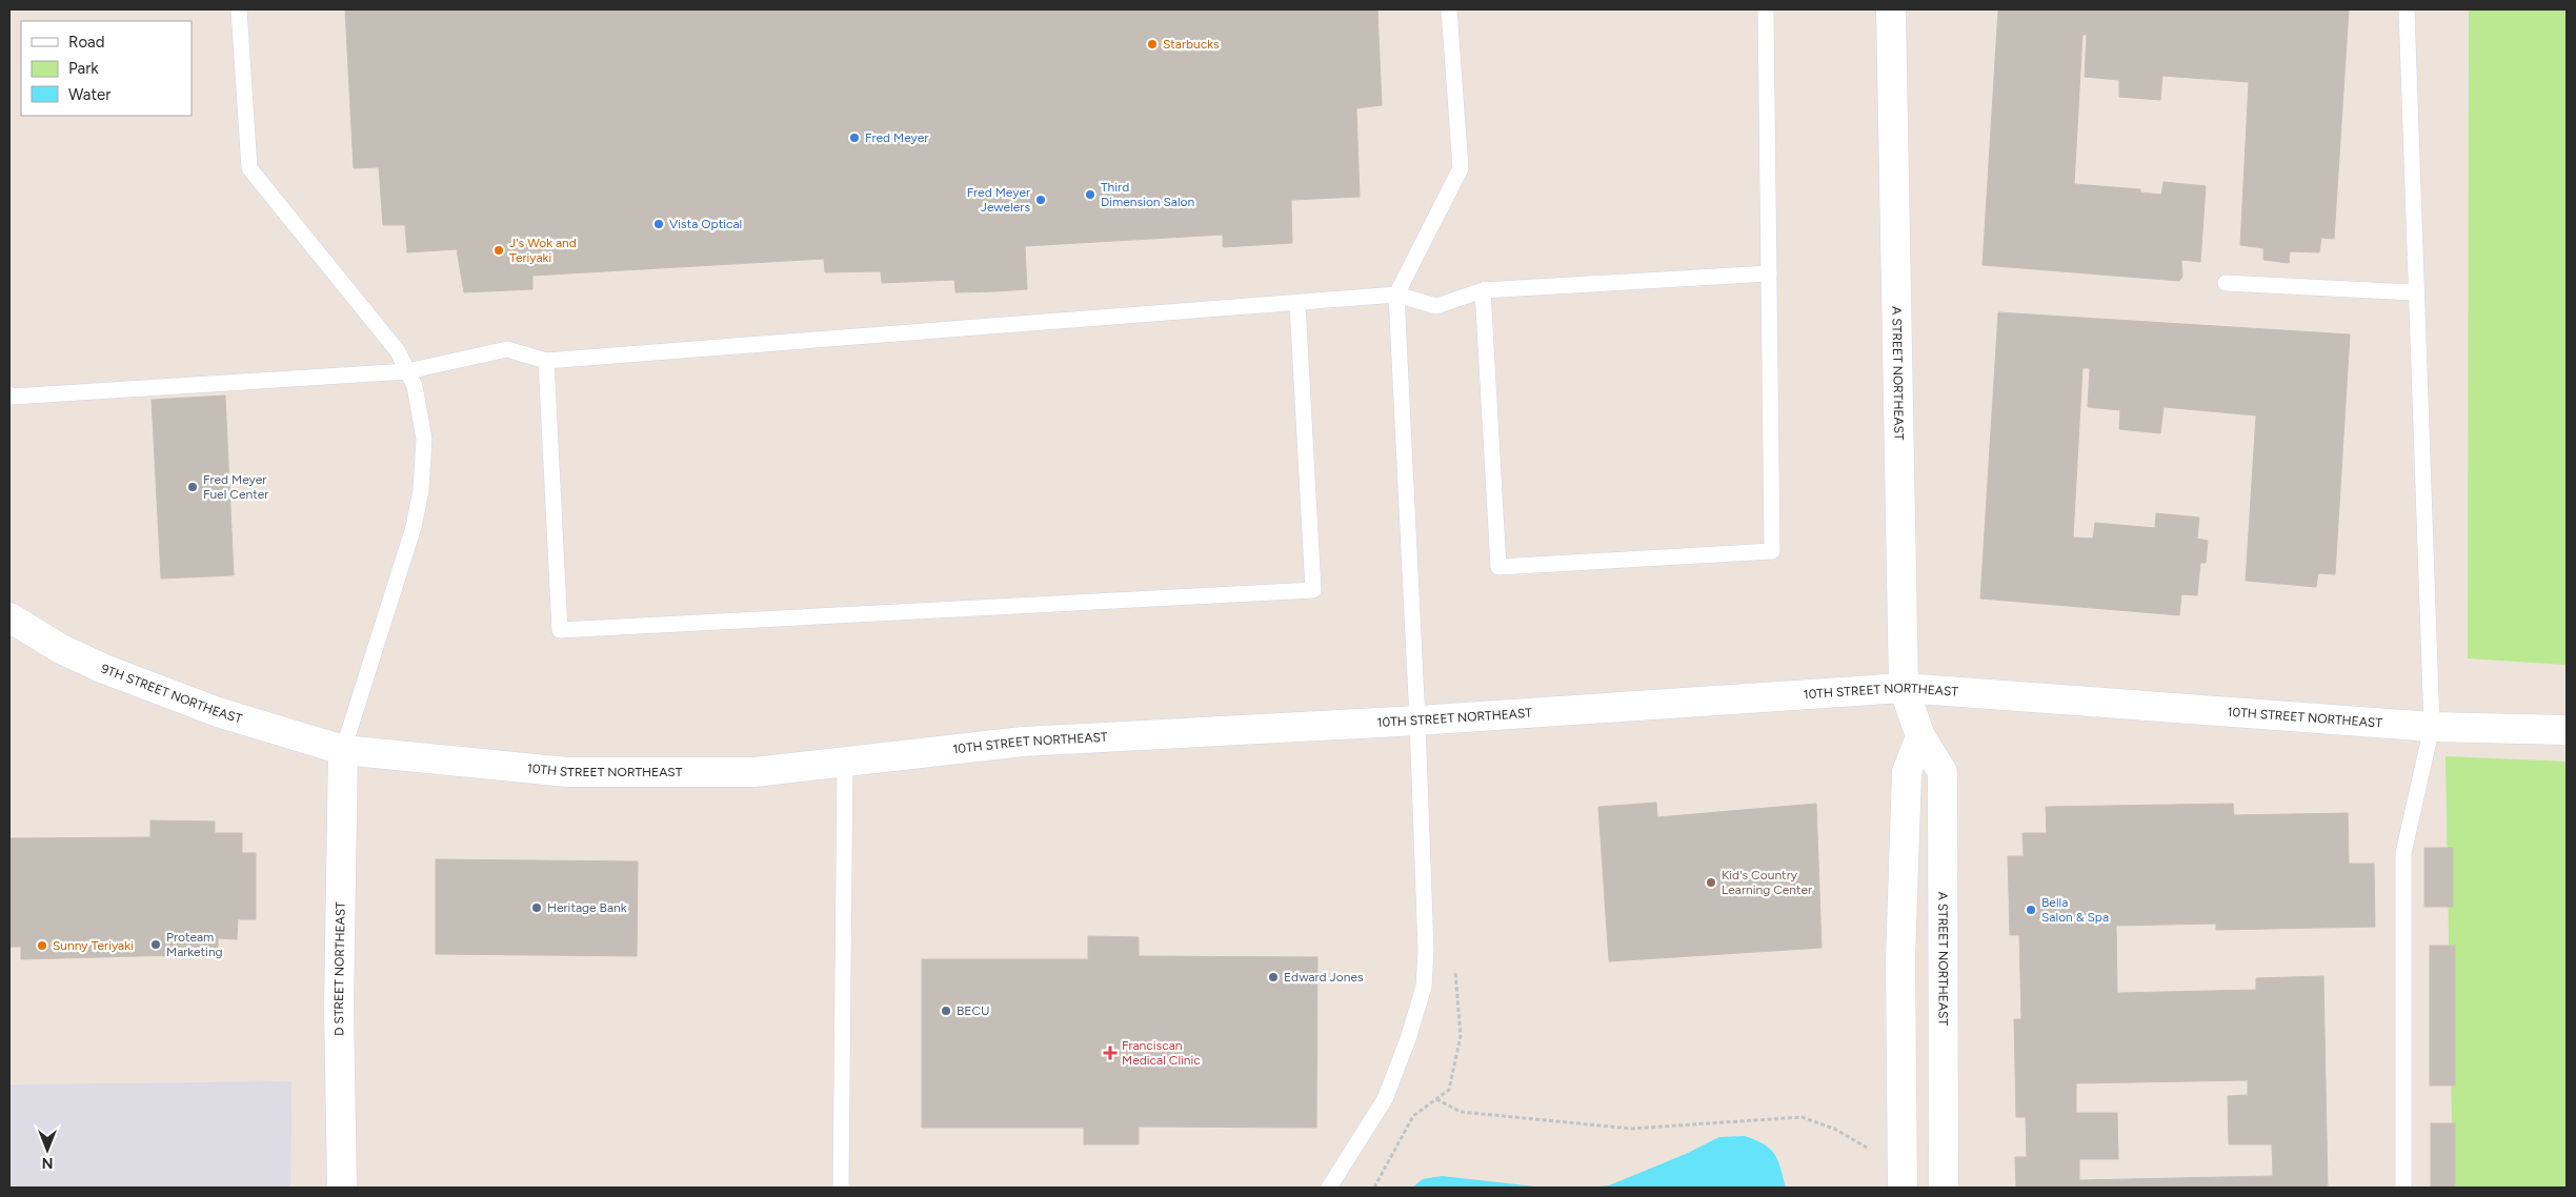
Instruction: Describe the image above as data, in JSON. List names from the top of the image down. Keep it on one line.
{"streets":{"street":["A STREET NORTHEAST","9TH STREET NORTHEAST","10TH STREET NORTHEAST","D STREET NORTHEAST"]},"crossings":[["A STREET NORTHEAST","10TH STREET NORTHEAST"],["9TH STREET NORTHEAST","10TH STREET NORTHEAST"],["9TH STREET NORTHEAST","D STREET NORTHEAST"],["10TH STREET NORTHEAST","D STREET NORTHEAST"]],"places":{"other":["Starbucks","Fred Meyer","Third Dimension Salon","Fred Meyer Jewelers","Vista Optical","J's Wok and Teriyaki","Fred Meyer Fuel Center","Kid's Country Learning Center","Heritage Bank","Bella Salon & Spa","Proteam Marketing","Sunny Teriyaki","Edward Jones","BECU"],"health":["Franciscan Medical Clinic"]},"legend":["Road","Park","Water"],"north":"bottom"}
